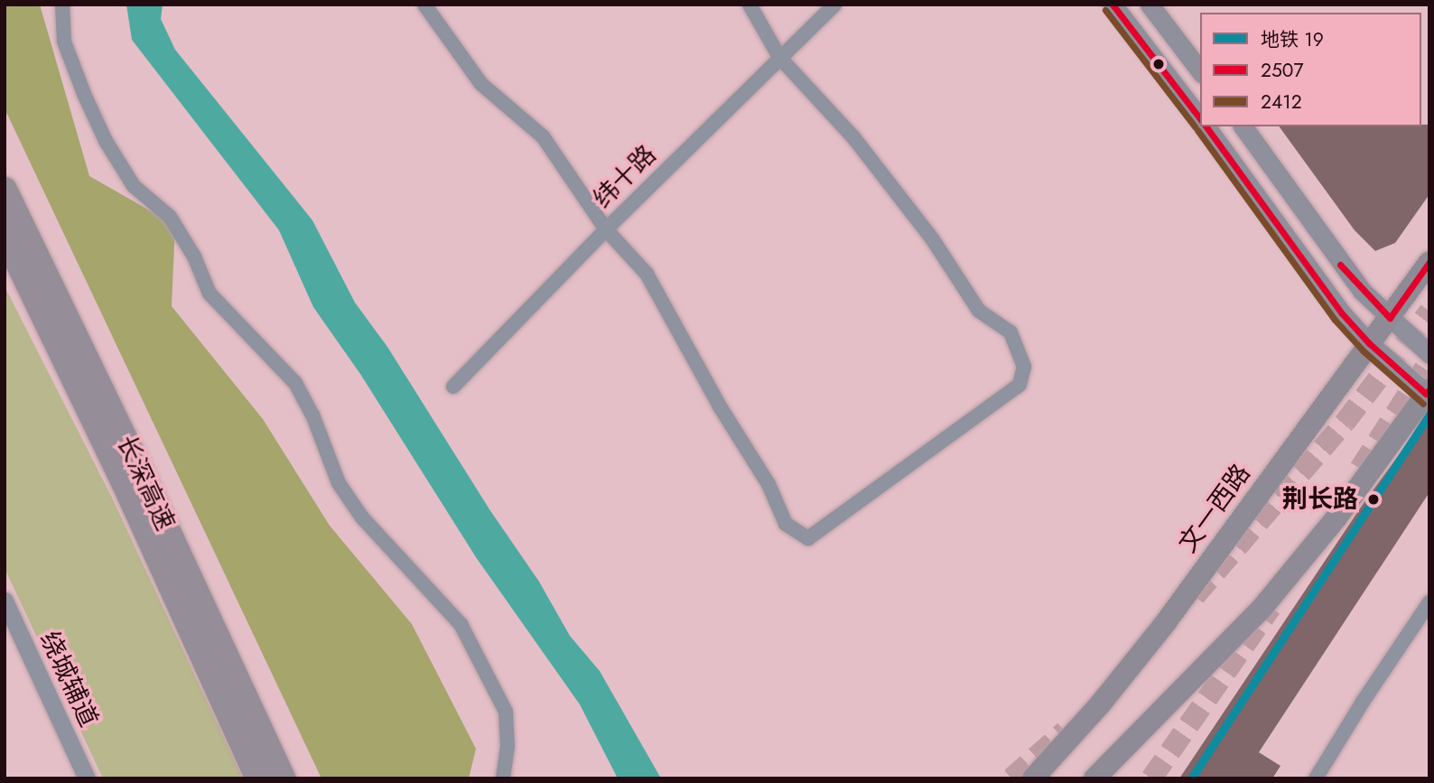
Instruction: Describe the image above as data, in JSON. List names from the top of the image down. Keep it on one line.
{"streets":{"highway":["长深高速"],"main road":["文一西路"],"street":["纬十路","绕城辅道"]},"places":["荆长路"],"lines":["transit line 2507","transit line 2412","metro line 19"],"legend":["地铁 19","2507","2412"]}
